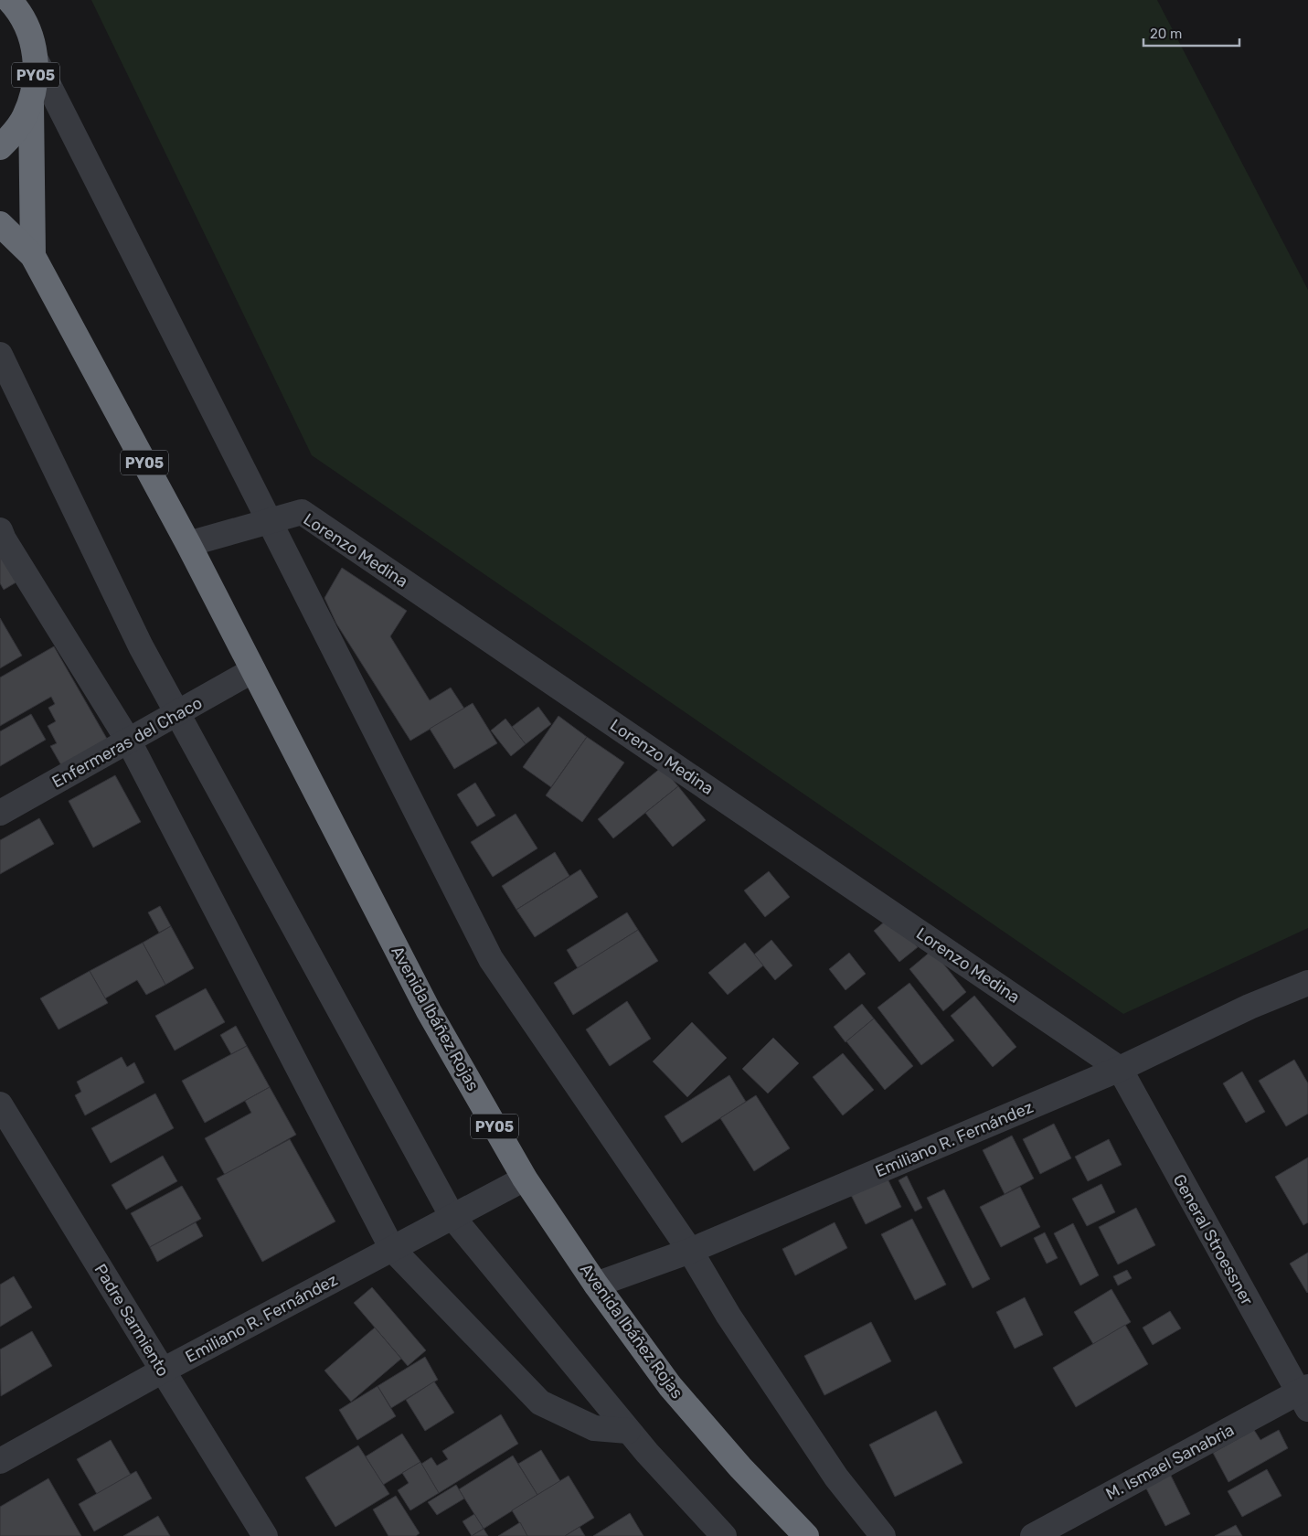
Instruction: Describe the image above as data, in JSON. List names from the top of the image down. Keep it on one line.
{"streets":{"highway":["PY05","Avenida Ibáñez Rojas"],"street":["Lorenzo Medina","Enfermeras del Chaco","Emiliano R. Fernández","General Stroessner","Padre Sarmiento","M. Ismael Sanabria"]},"crossings":[["PY05","Lorenzo Medina"],["PY05","Enfermeras del Chaco"],["PY05","Avenida Ibáñez Rojas"],["Lorenzo Medina","Emiliano R. Fernández"],["Lorenzo Medina","General Stroessner"],["Enfermeras del Chaco","Avenida Ibáñez Rojas"],["Avenida Ibáñez Rojas","Emiliano R. Fernández"],["Emiliano R. Fernández","General Stroessner"],["Emiliano R. Fernández","Padre Sarmiento"],["General Stroessner","M. Ismael Sanabria"]],"scale_bar":"20 m"}
